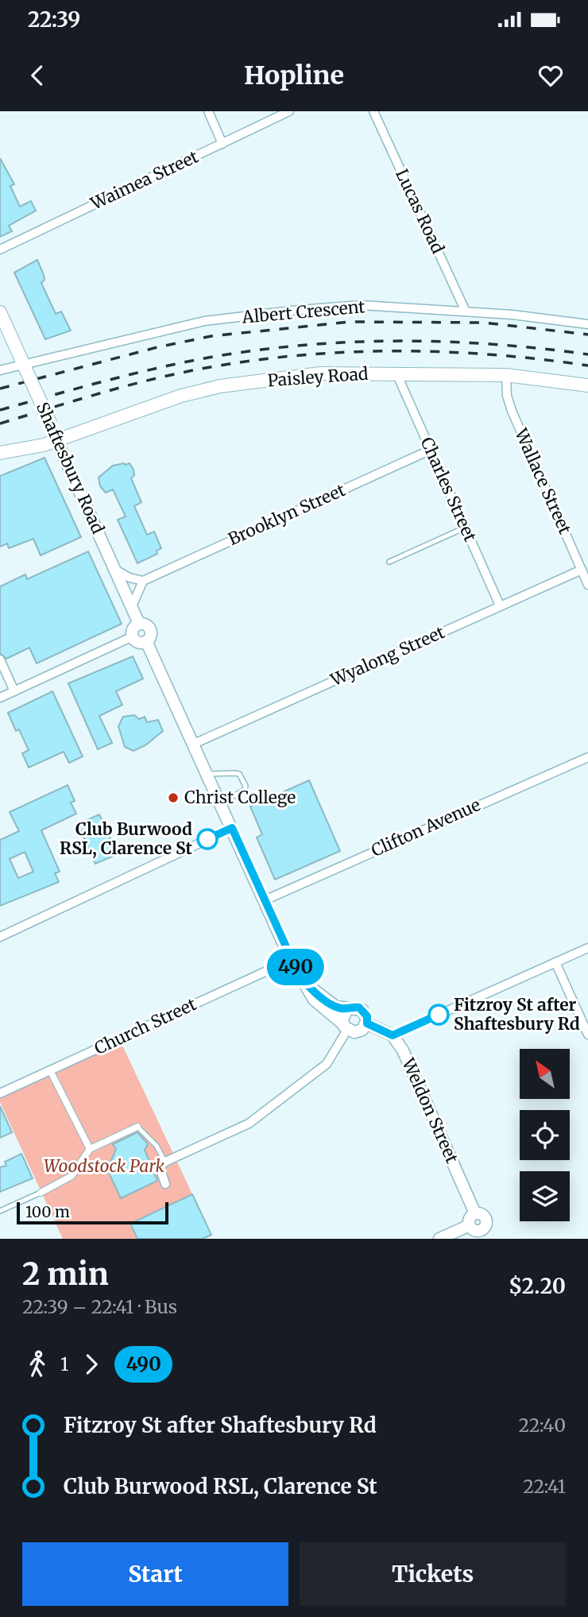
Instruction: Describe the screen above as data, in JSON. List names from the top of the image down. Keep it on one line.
{"streets":{"main road":["Paisley Road","Shaftesbury Road"],"street":["Waimea Street","Lucas Road","Albert Crescent","Wallace Street","Charles Street","Brooklyn Street","Wyalong Street","Clifton Avenue","Church Street","Weldon Street"]},"crossings":[["Lucas Road","Albert Crescent"],["Albert Crescent","Shaftesbury Road"],["Paisley Road","Shaftesbury Road"],["Paisley Road","Wallace Street"],["Paisley Road","Charles Street"],["Wallace Street","Wyalong Street"],["Charles Street","Brooklyn Street"],["Charles Street","Wyalong Street"]],"parks":["Woodstock Park"],"places":["Christ College","Club Burwood RSL, Clarence St","Fitzroy St after Shaftesbury Rd"],"lines":["bus line 490"],"scale_bar":"100 m","north":"top left","page":{"status":"22:39","header":"Hopline","on_map":"490","scale":"100 m","heading":["2 min","22:39 – 22:41 · Bus","$2.20"],"legs":["1","490"],"list":[{"name":"Fitzroy St after Shaftesbury Rd","value":"22:40"},{"name":"Club Burwood RSL, Clarence St","value":"22:41"}],"buttons":["Start","Tickets"]}}
